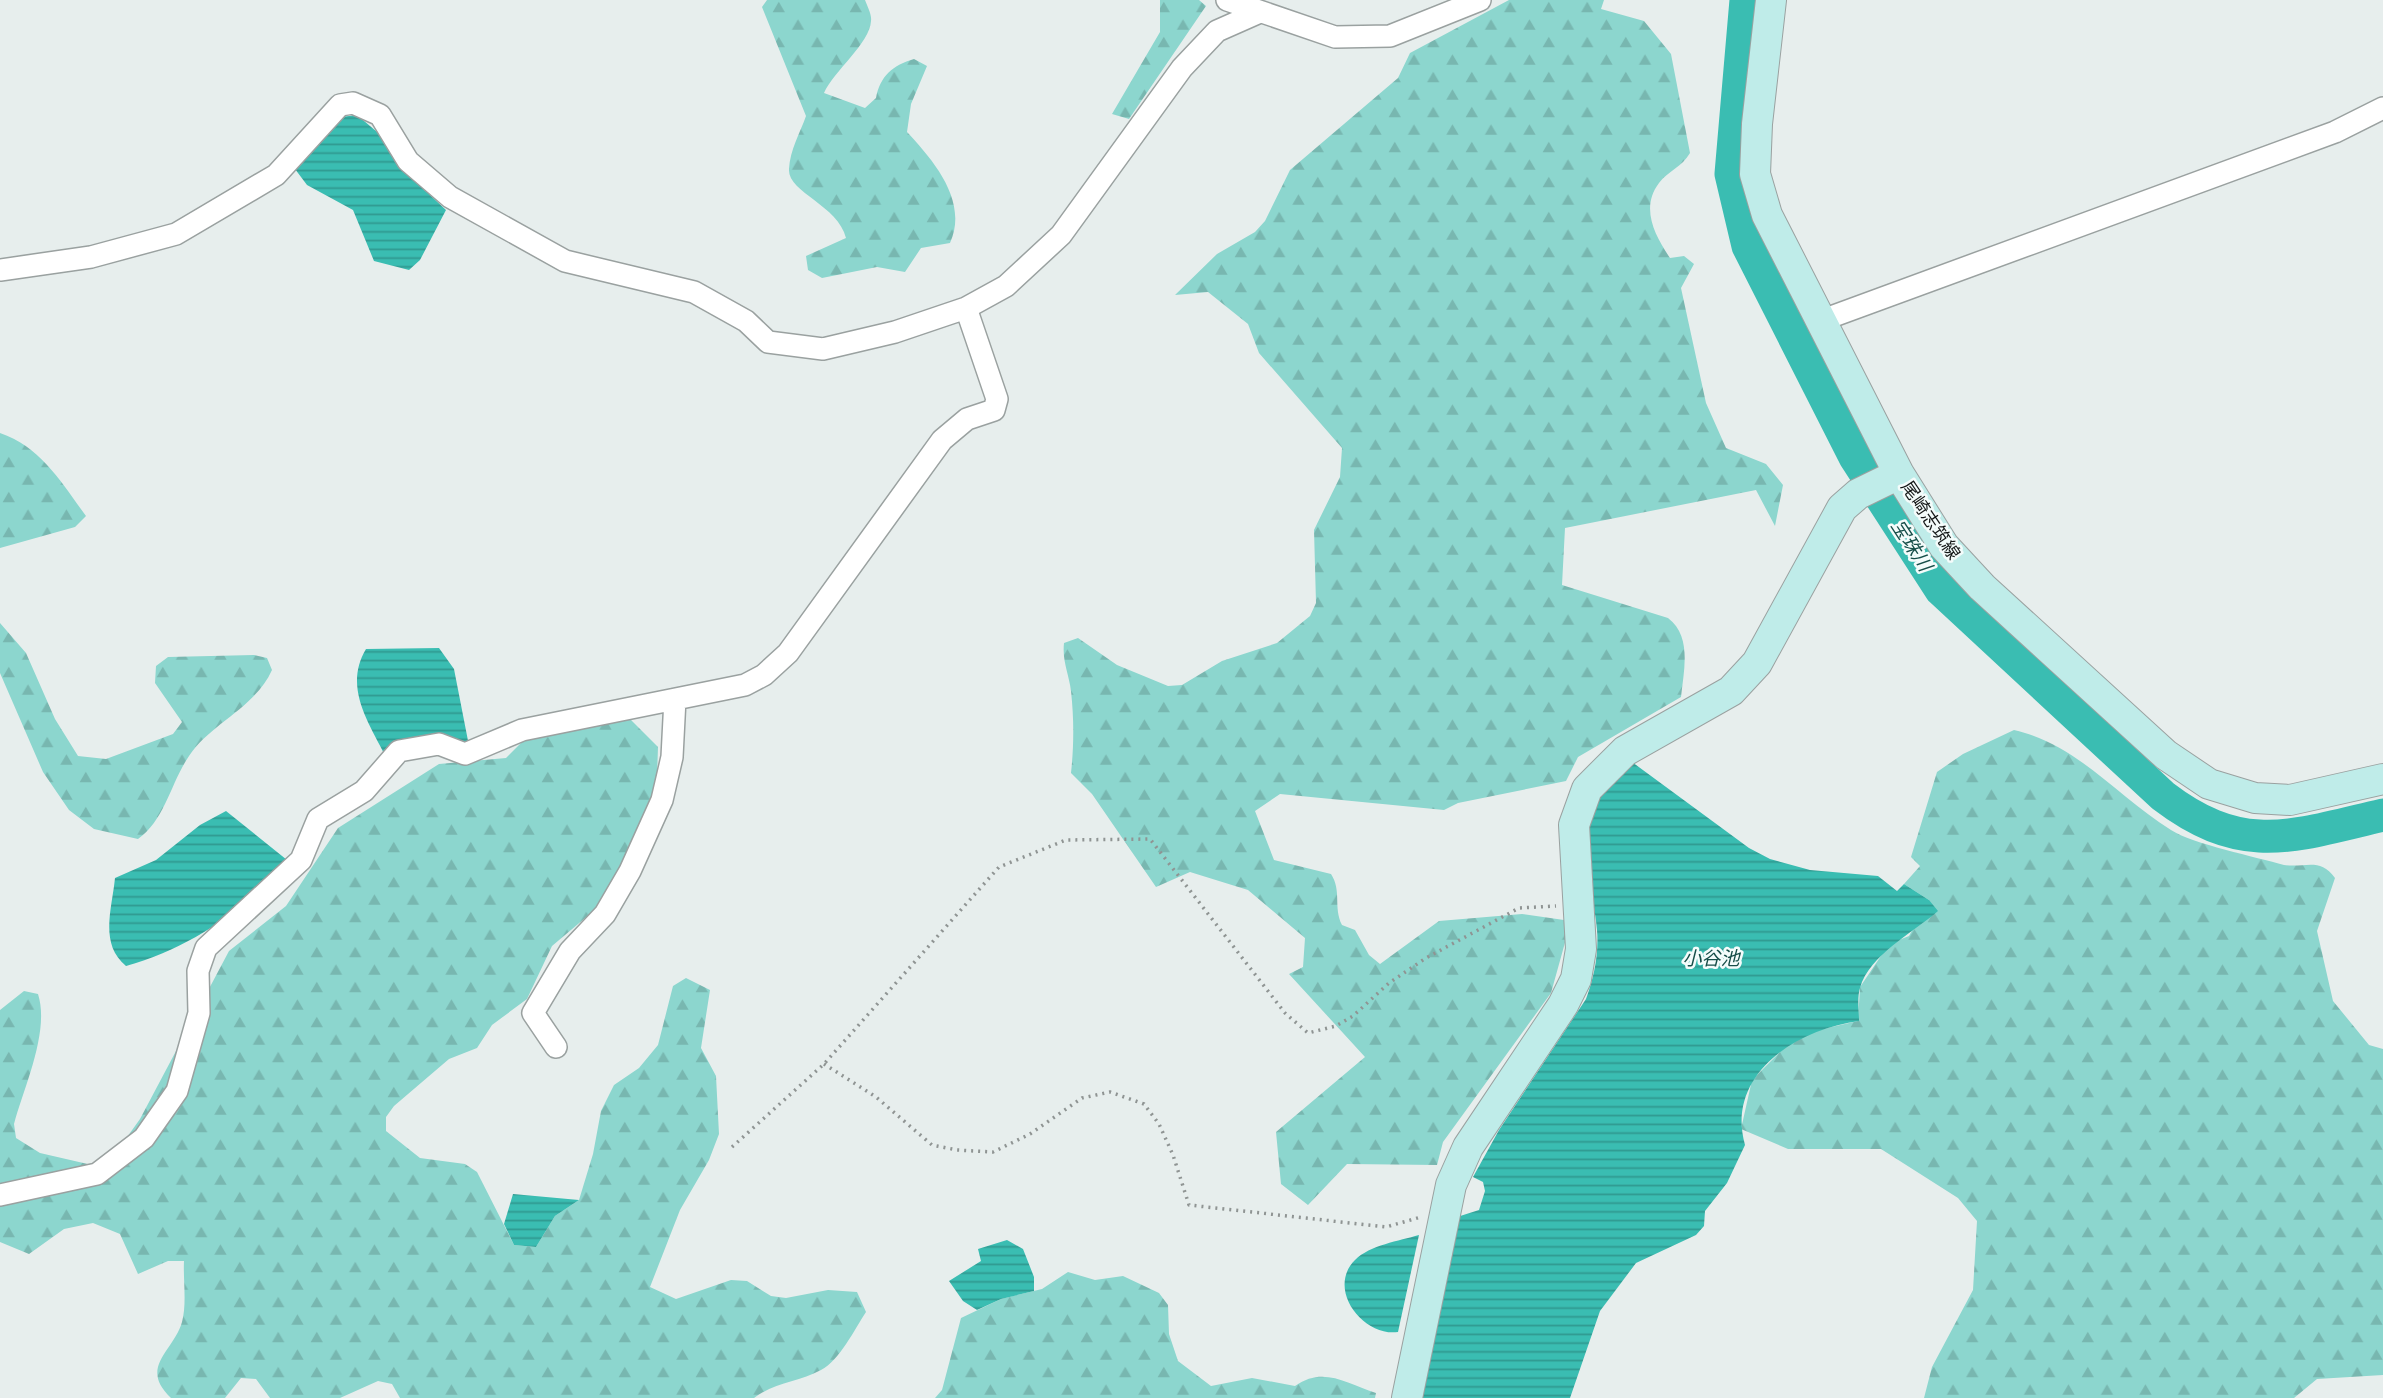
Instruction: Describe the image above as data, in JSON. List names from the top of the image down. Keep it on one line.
{"streets":{"main road":["尾崎志筑線"]},"water":["宝珠川","小谷池"]}
